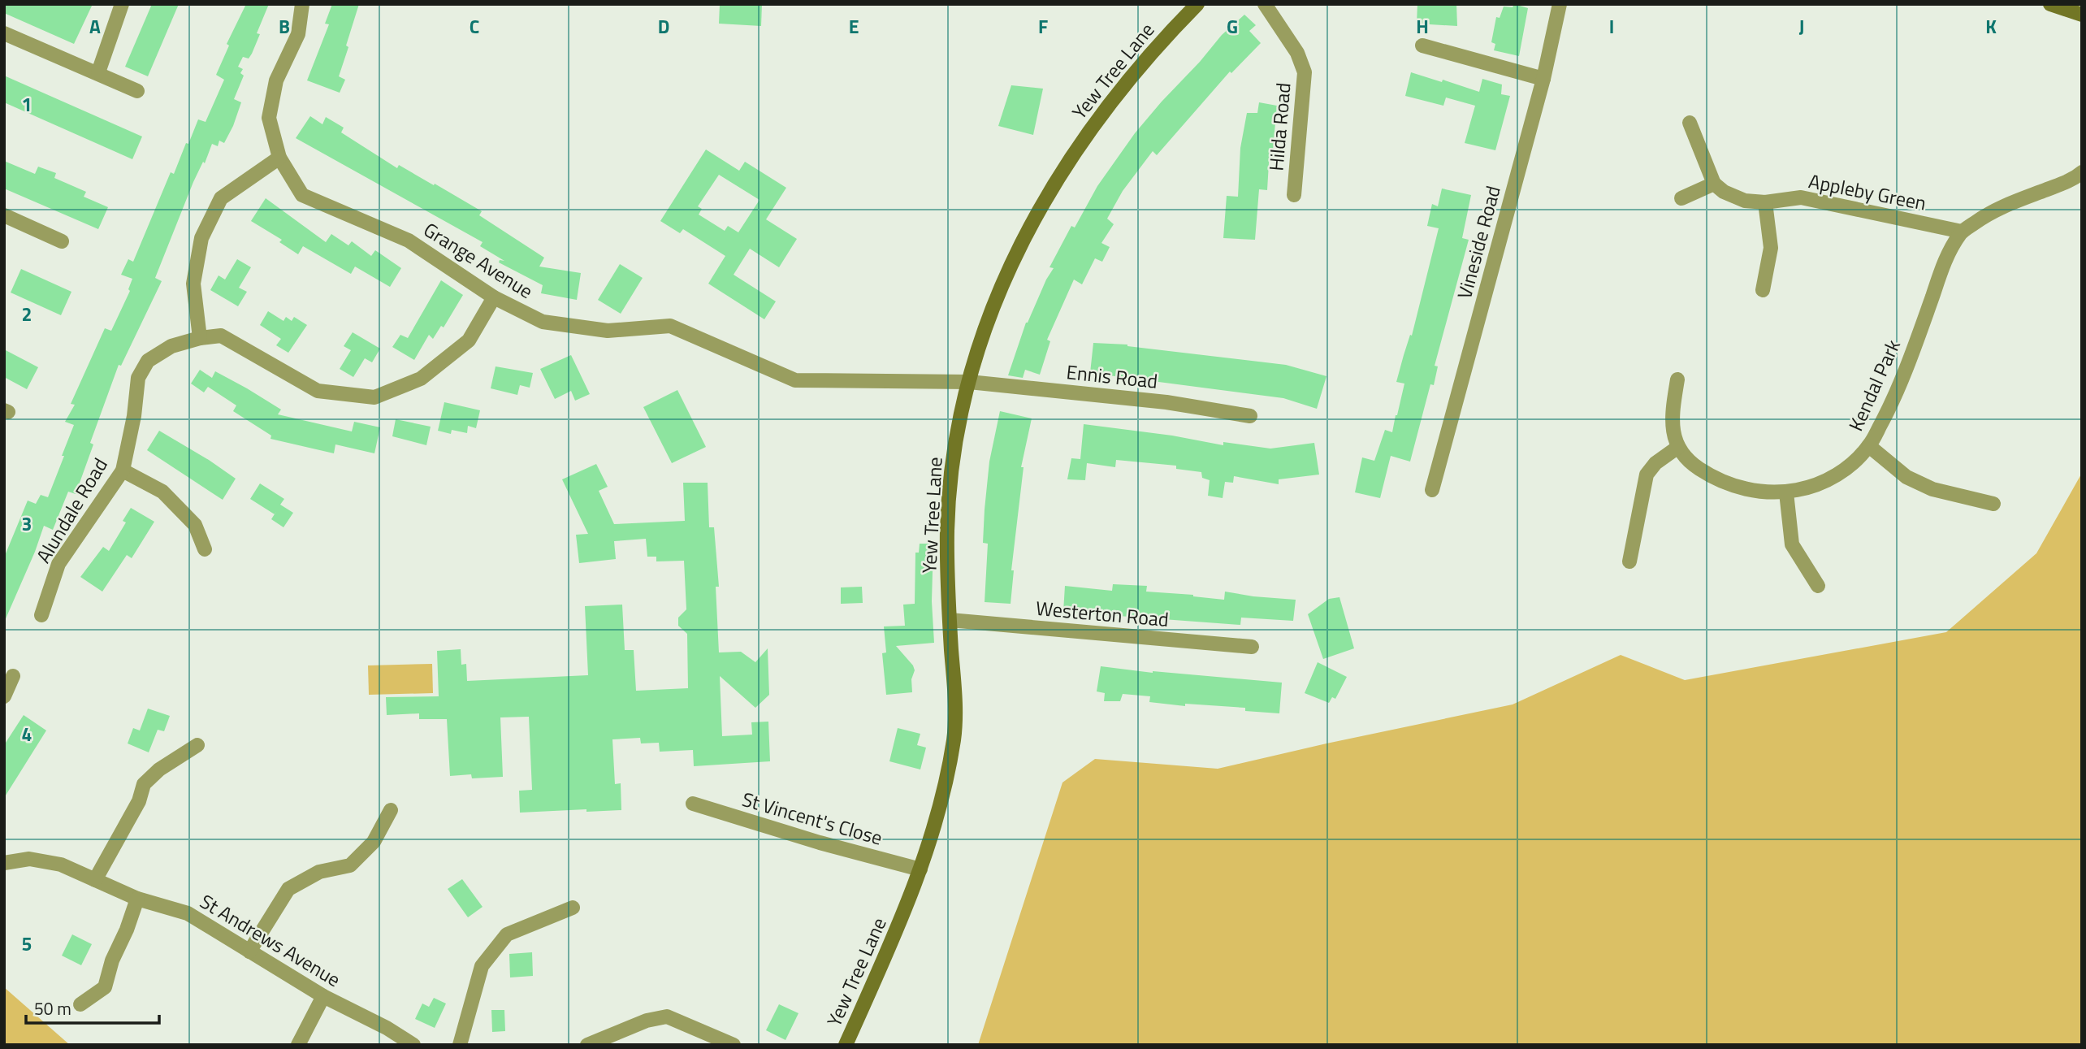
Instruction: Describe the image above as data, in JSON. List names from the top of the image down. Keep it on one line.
{"streets":{"street":["Yew Tree Lane","Hilda Road","Appleby Green","Vineside Road","Grange Avenue","Ennis Road","Kendal Park","Alundale Road","Westerton Road","St Vincent's Close","St Andrews Avenue"]},"crossings":[["Yew Tree Lane","Grange Avenue"],["Yew Tree Lane","Ennis Road"],["Yew Tree Lane","Westerton Road"],["Yew Tree Lane","St Vincent's Close"],["Appleby Green","Kendal Park"],["Grange Avenue","Ennis Road"],["Grange Avenue","Alundale Road"]],"scale_bar":"50 m","grid":{"columns":["A","B","C","D","E","F","G","H","I","J","K"],"rows":["1","2","3","4","5"]}}
